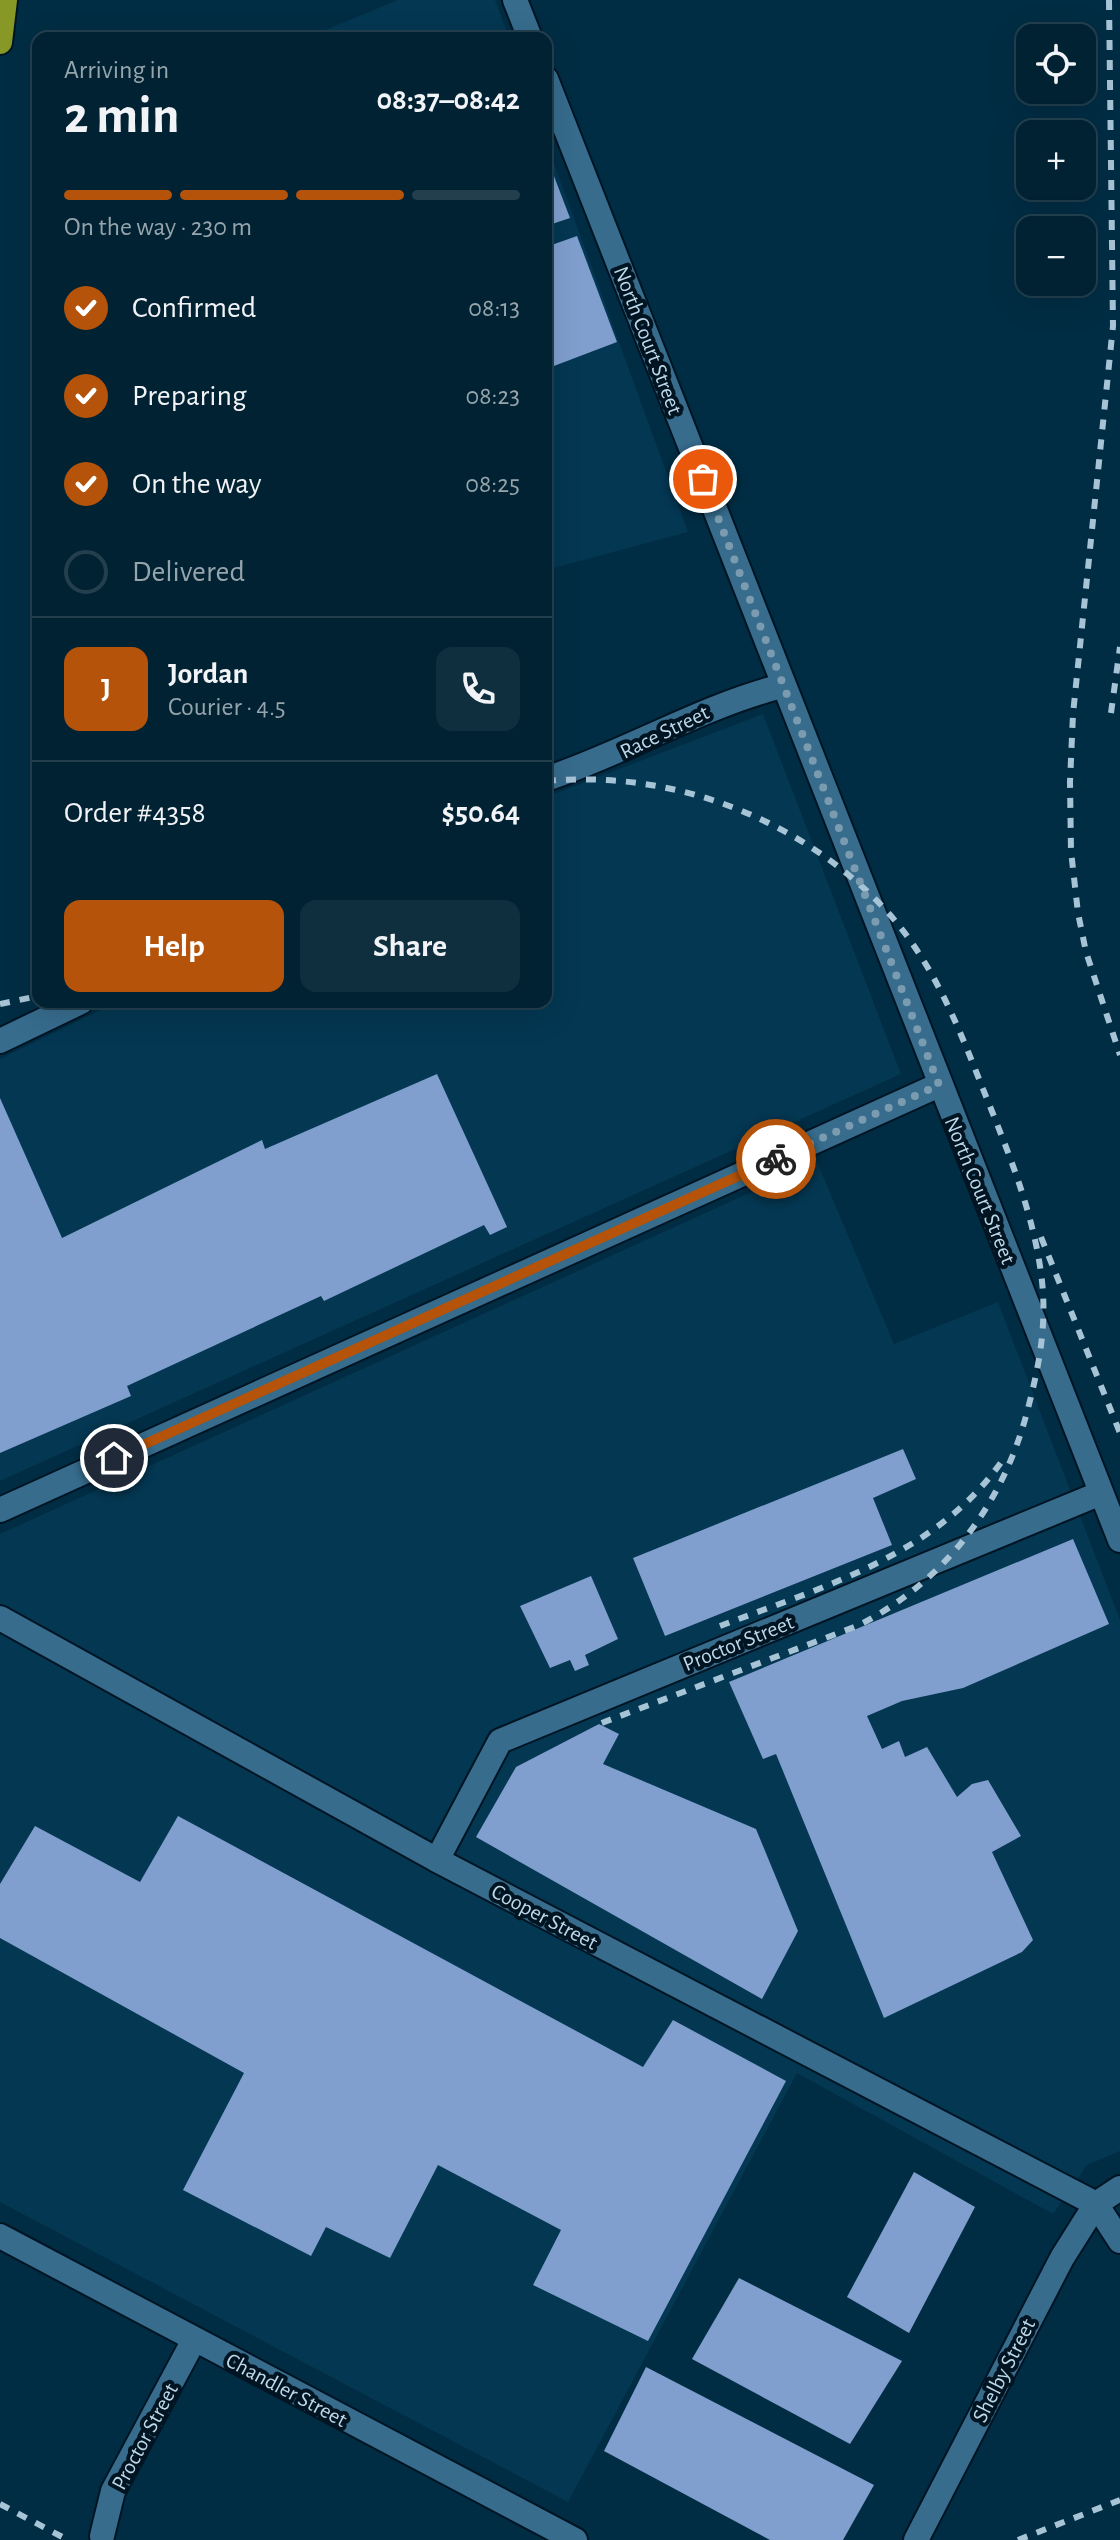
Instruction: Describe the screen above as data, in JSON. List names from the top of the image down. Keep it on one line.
{"streets":{"street":["North Court Street","Race Street","Proctor Street","Cooper Street","Shelby Street","Chandler Street"]},"crossings":[["North Court Street","Race Street"],["North Court Street","Proctor Street"],["Proctor Street","Cooper Street"],["Proctor Street","Chandler Street"],["Cooper Street","Shelby Street"]],"page":{"map_buttons":["+","−"],"heading":["2 min","Arriving in","08:37–08:42"],"panel":["Jordan","Courier · 4.5","Order #4358","$50.64"],"bar":"On the way · 230 m","list":[["Confirmed","08:13"],["Preparing","08:23"],["On the way","08:25"],"Delivered"],"round":"J","buttons":["Help","Share"]}}
